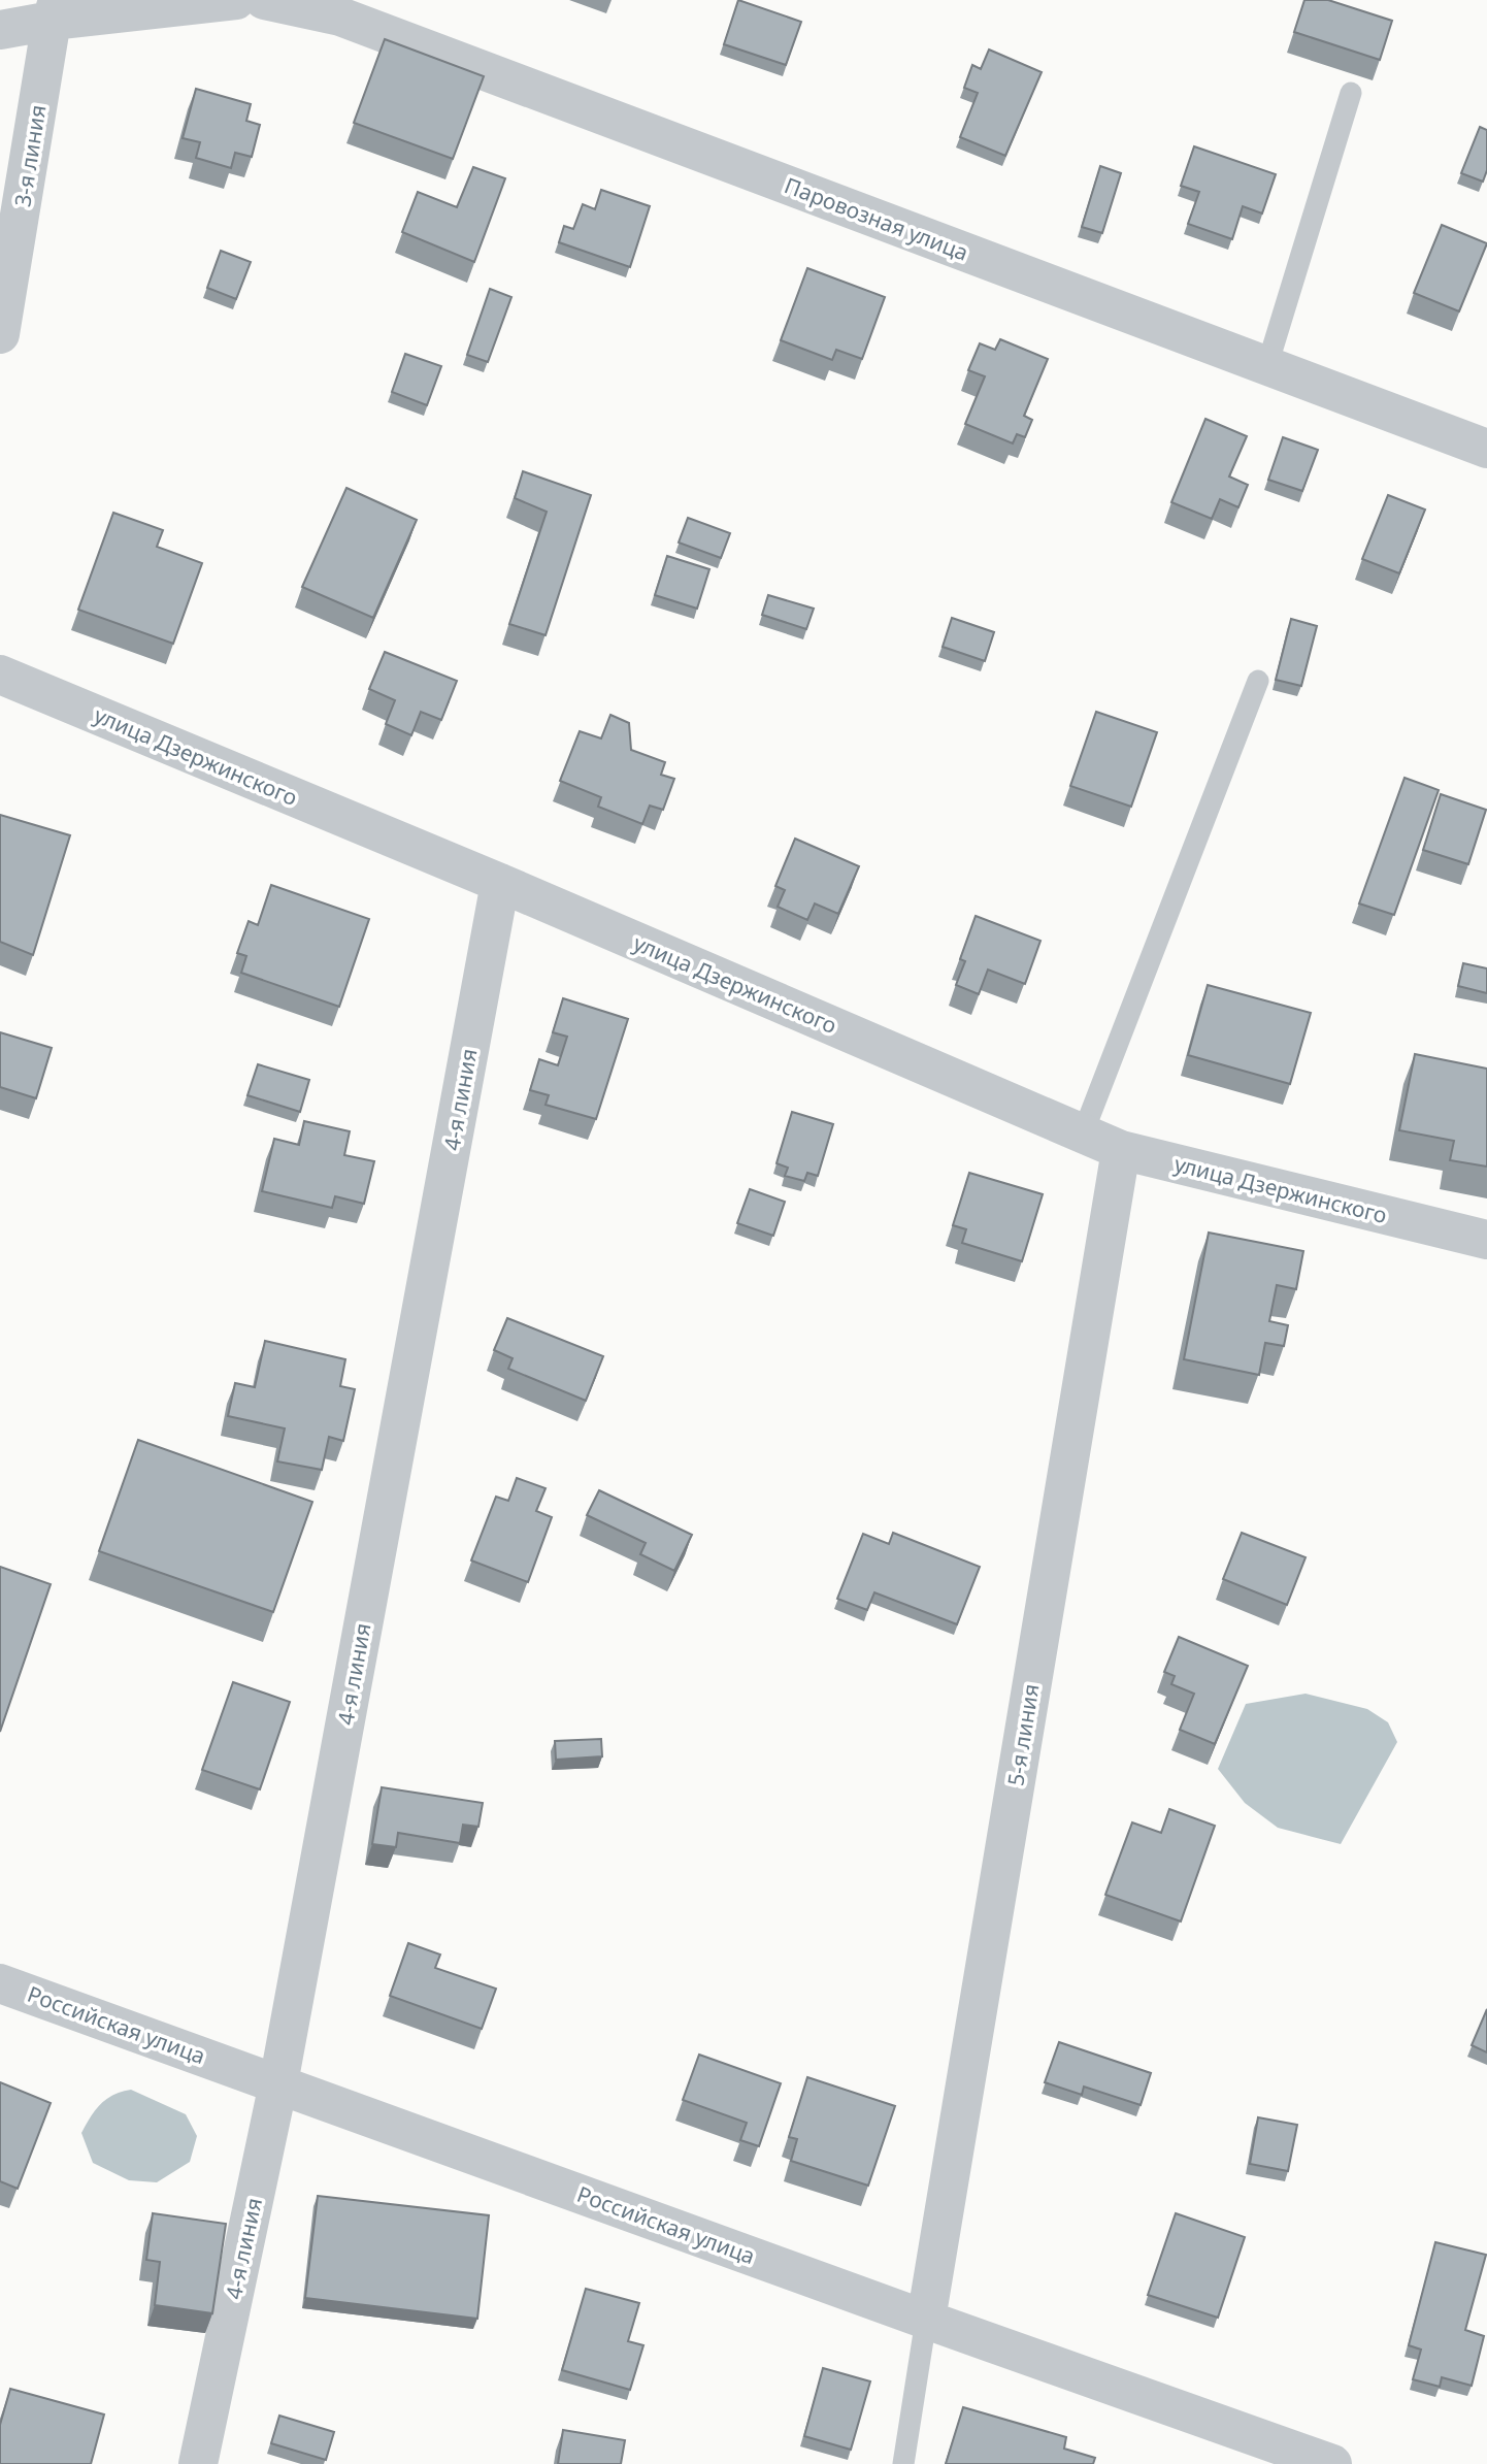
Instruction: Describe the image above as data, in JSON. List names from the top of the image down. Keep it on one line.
{"streets":{"street":["3-я линия","Паровозная улица","улица Дзержинского","4-я линия","5-я линия","Российская улица"]},"crossings":[["улица Дзержинского","4-я линия"],["улица Дзержинского","5-я линия"],["4-я линия","Российская улица"],["5-я линия","Российская улица"]]}
